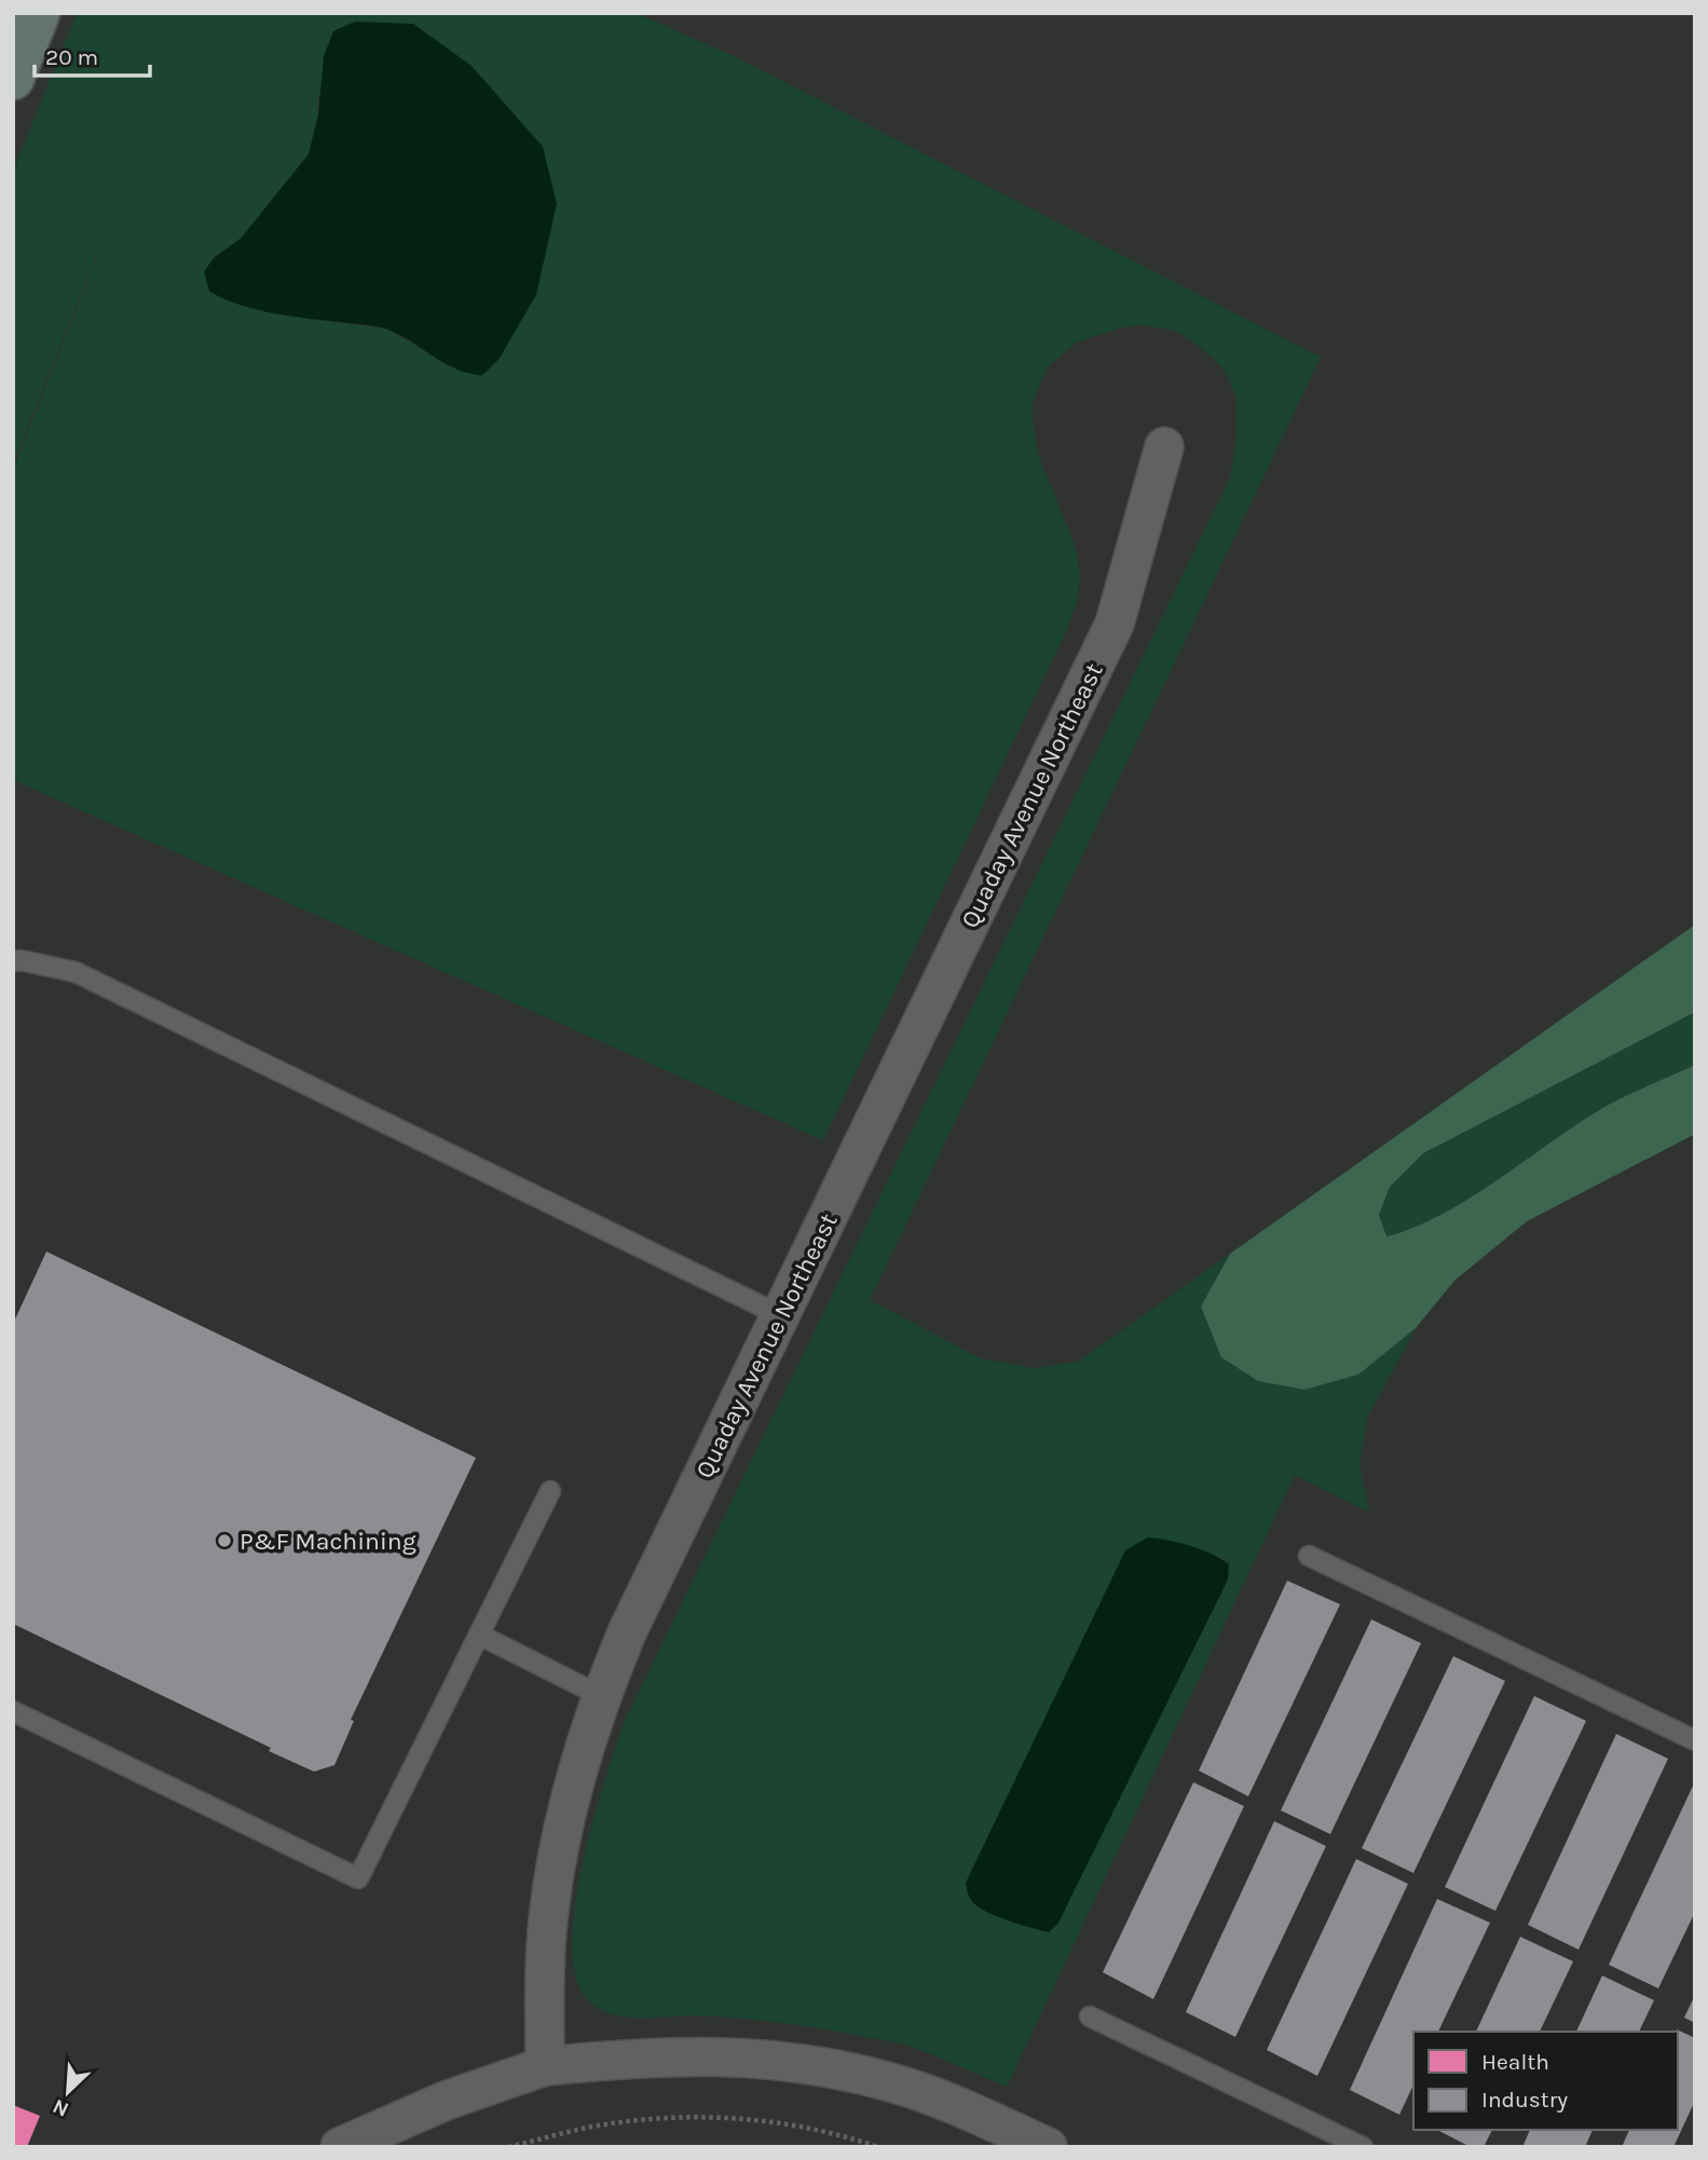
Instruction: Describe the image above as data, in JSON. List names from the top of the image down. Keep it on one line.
{"streets":{"street":["Quaday Avenue Northeast"]},"places":["P&F Machining"],"legend":["Health","Industry"],"scale_bar":"20 m","north":"bottom left"}
